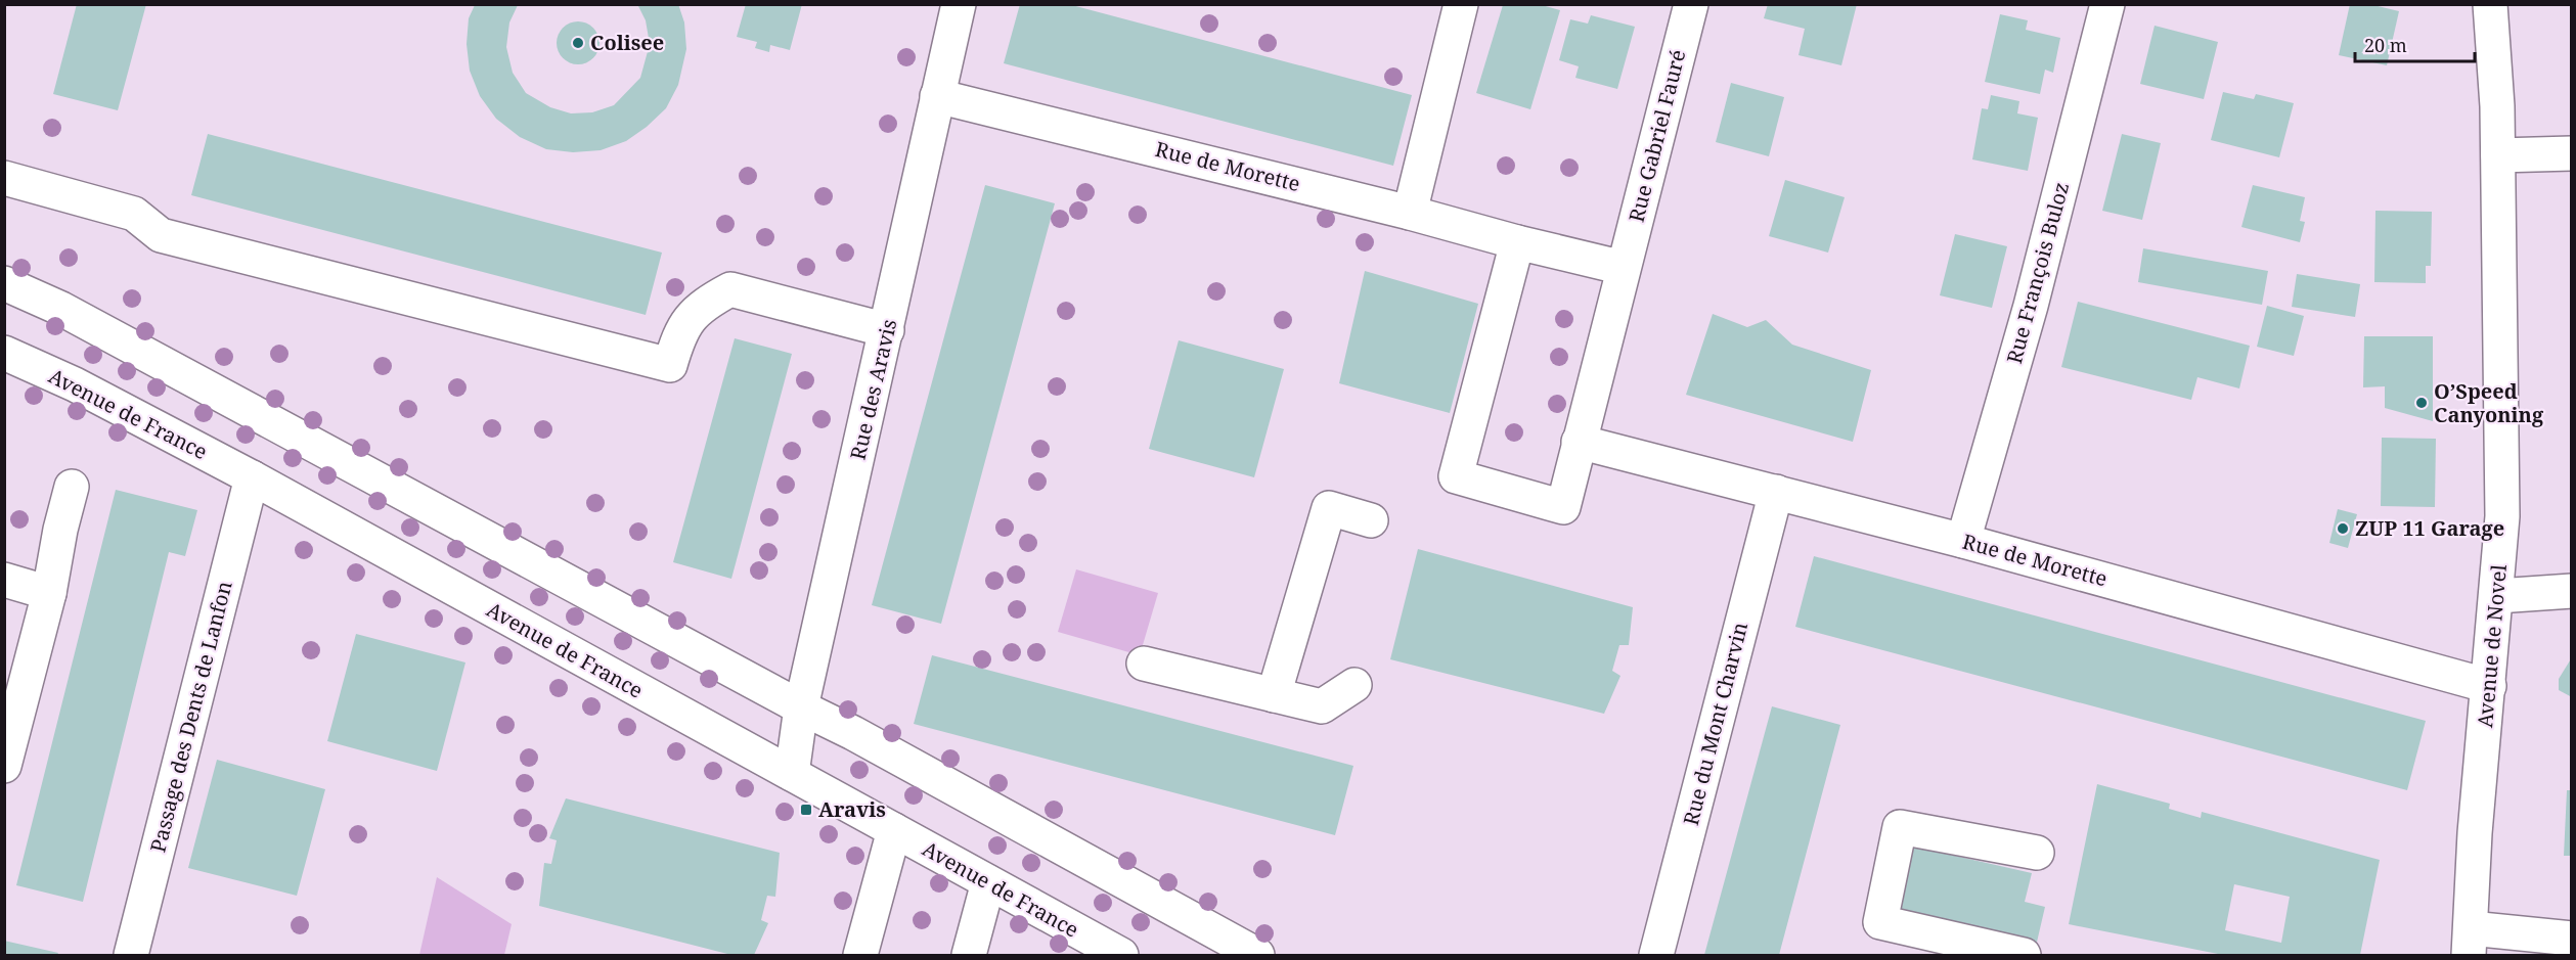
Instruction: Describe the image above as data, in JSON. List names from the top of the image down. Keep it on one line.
{"streets":{"street":["Rue Gabriel Fauré","Rue de Morette","Rue François Buloz","Rue des Aravis","Avenue de France","Avenue de Novel","Passage des Dents de Lanfon","Rue du Mont Charvin"]},"crossings":[["Rue Gabriel Fauré","Rue de Morette"],["Rue de Morette","Rue François Buloz"],["Rue de Morette","Rue des Aravis"],["Rue de Morette","Avenue de Novel"],["Rue de Morette","Rue du Mont Charvin"],["Rue des Aravis","Avenue de France"],["Avenue de France","Passage des Dents de Lanfon"]],"places":{"other":["Colisee","O’Speed Canyoning","ZUP 11 Garage"],"transit":["Aravis"]},"scale_bar":"20 m"}
